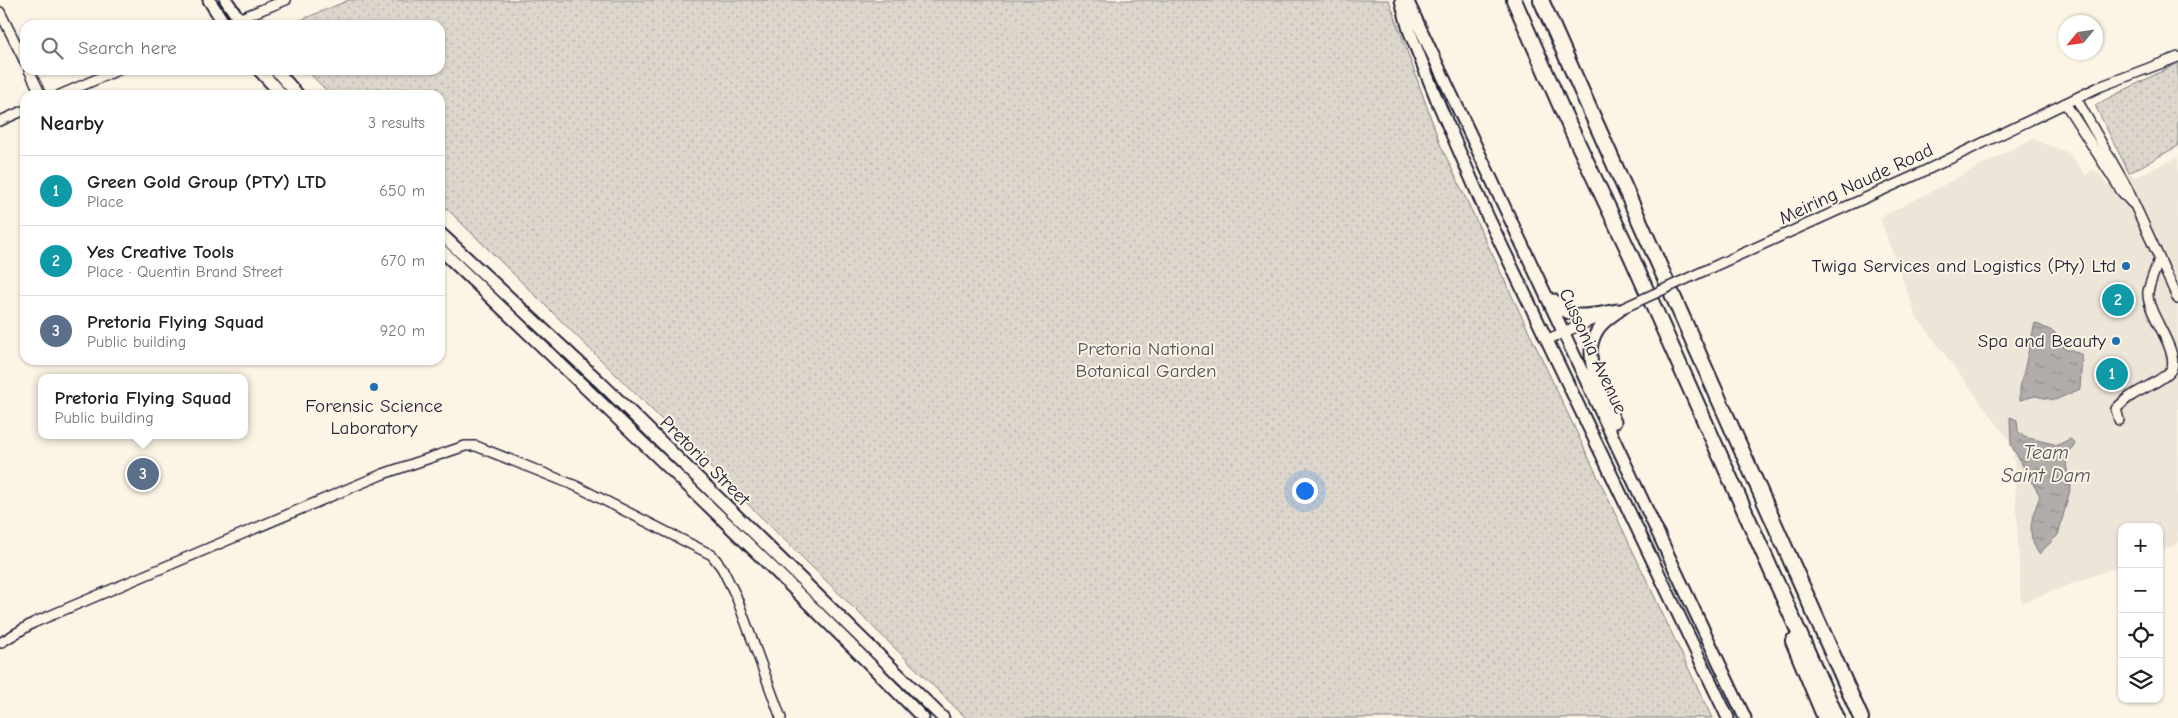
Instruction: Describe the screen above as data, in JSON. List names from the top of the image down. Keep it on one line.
{"streets":{"main road":["Cussonia Avenue","Pretoria Street"],"street":["Meiring Naude Road"]},"crossings":[["Meiring Naude Road","Cussonia Avenue"]],"water":["Team Saint Dam"],"parks":["Pretoria National Botanical Garden"],"places":["Twiga Services and Logistics (Pty) Ltd","Spa and Beauty","Forensic Science Laboratory"],"north":"bottom left","page":{"search":"Search here","heading":["Nearby","3 results"],"list":[{"mark":"1","name":"Green Gold Group (PTY) LTD","note":"Place","value":"650 m"},{"mark":"2","name":"Yes Creative Tools","note":"Place · Quentin Brand Street","value":"670 m"},{"mark":"3","name":"Pretoria Flying Squad","note":"Public building","value":"920 m"}],"pins":["2","1","3"],"popup":["Pretoria Flying Squad","Public building"],"map_buttons":["+","−"]}}
